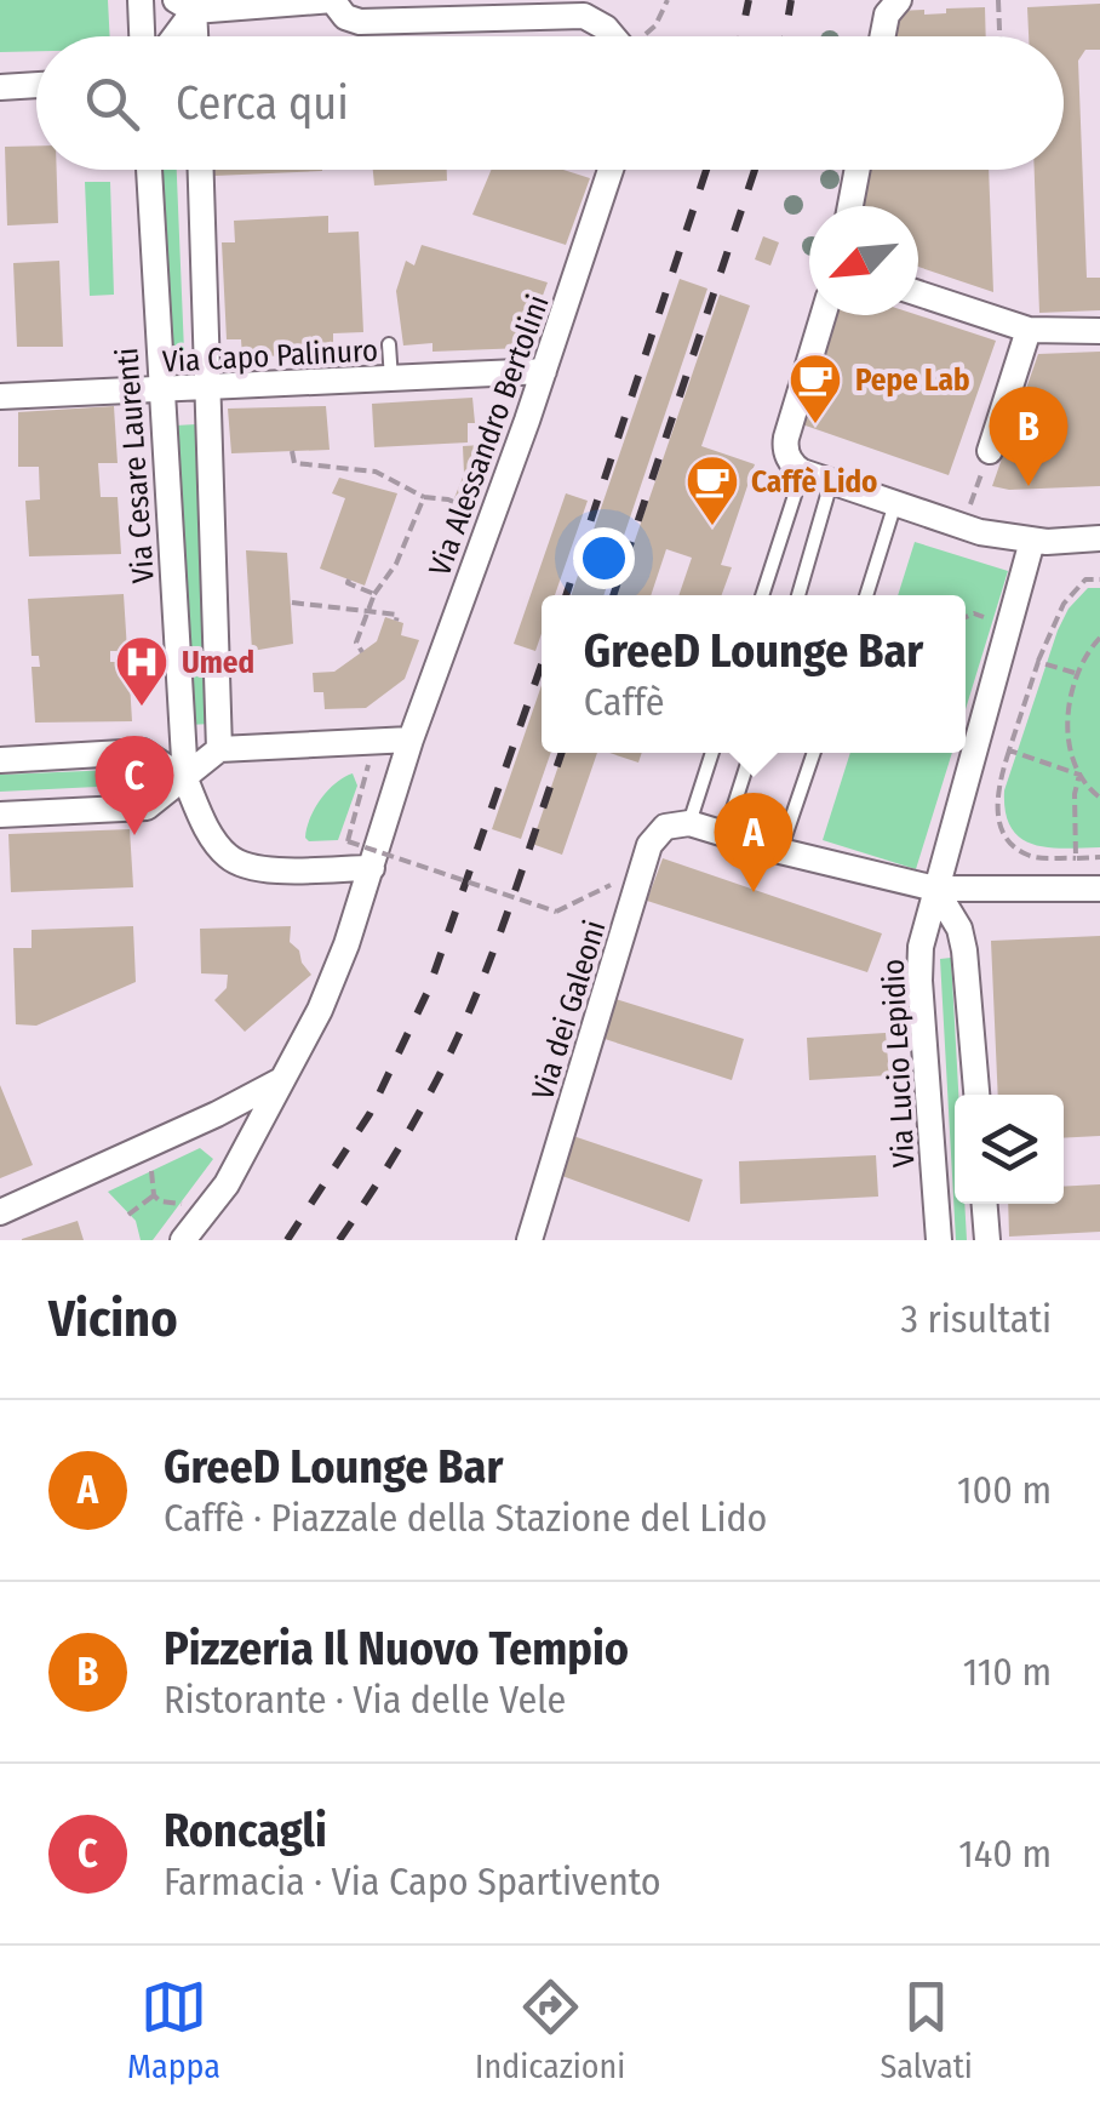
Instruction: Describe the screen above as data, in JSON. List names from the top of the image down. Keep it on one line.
{"streets":{"street":["Via Capo Palinuro","Via Alessandro Bertolini","Via Cesare Laurenti","Via dei Galeoni","Via Lucio Lepidio"]},"crossings":[["Via Capo Palinuro","Via Alessandro Bertolini"],["Via Capo Palinuro","Via Cesare Laurenti"]],"places":{"cafe":["Pepe Lab","Caffè Lido"],"hospital":["Umed"]},"north":"bottom left","page":{"search":"Cerca qui","pins":["B","C","A"],"popup":["GreeD Lounge Bar","Caffè"],"heading":["Vicino","3 risultati"],"list":[{"mark":"A","name":"GreeD Lounge Bar","note":"Caffè · Piazzale della Stazione del Lido","value":"100 m"},{"mark":"B","name":"Pizzeria Il Nuovo Tempio","note":"Ristorante · Via delle Vele","value":"110 m"},{"mark":"C","name":"Roncagli","note":"Farmacia · Via Capo Spartivento","value":"140 m"}],"nav":["Mappa","Indicazioni","Salvati"]}}
